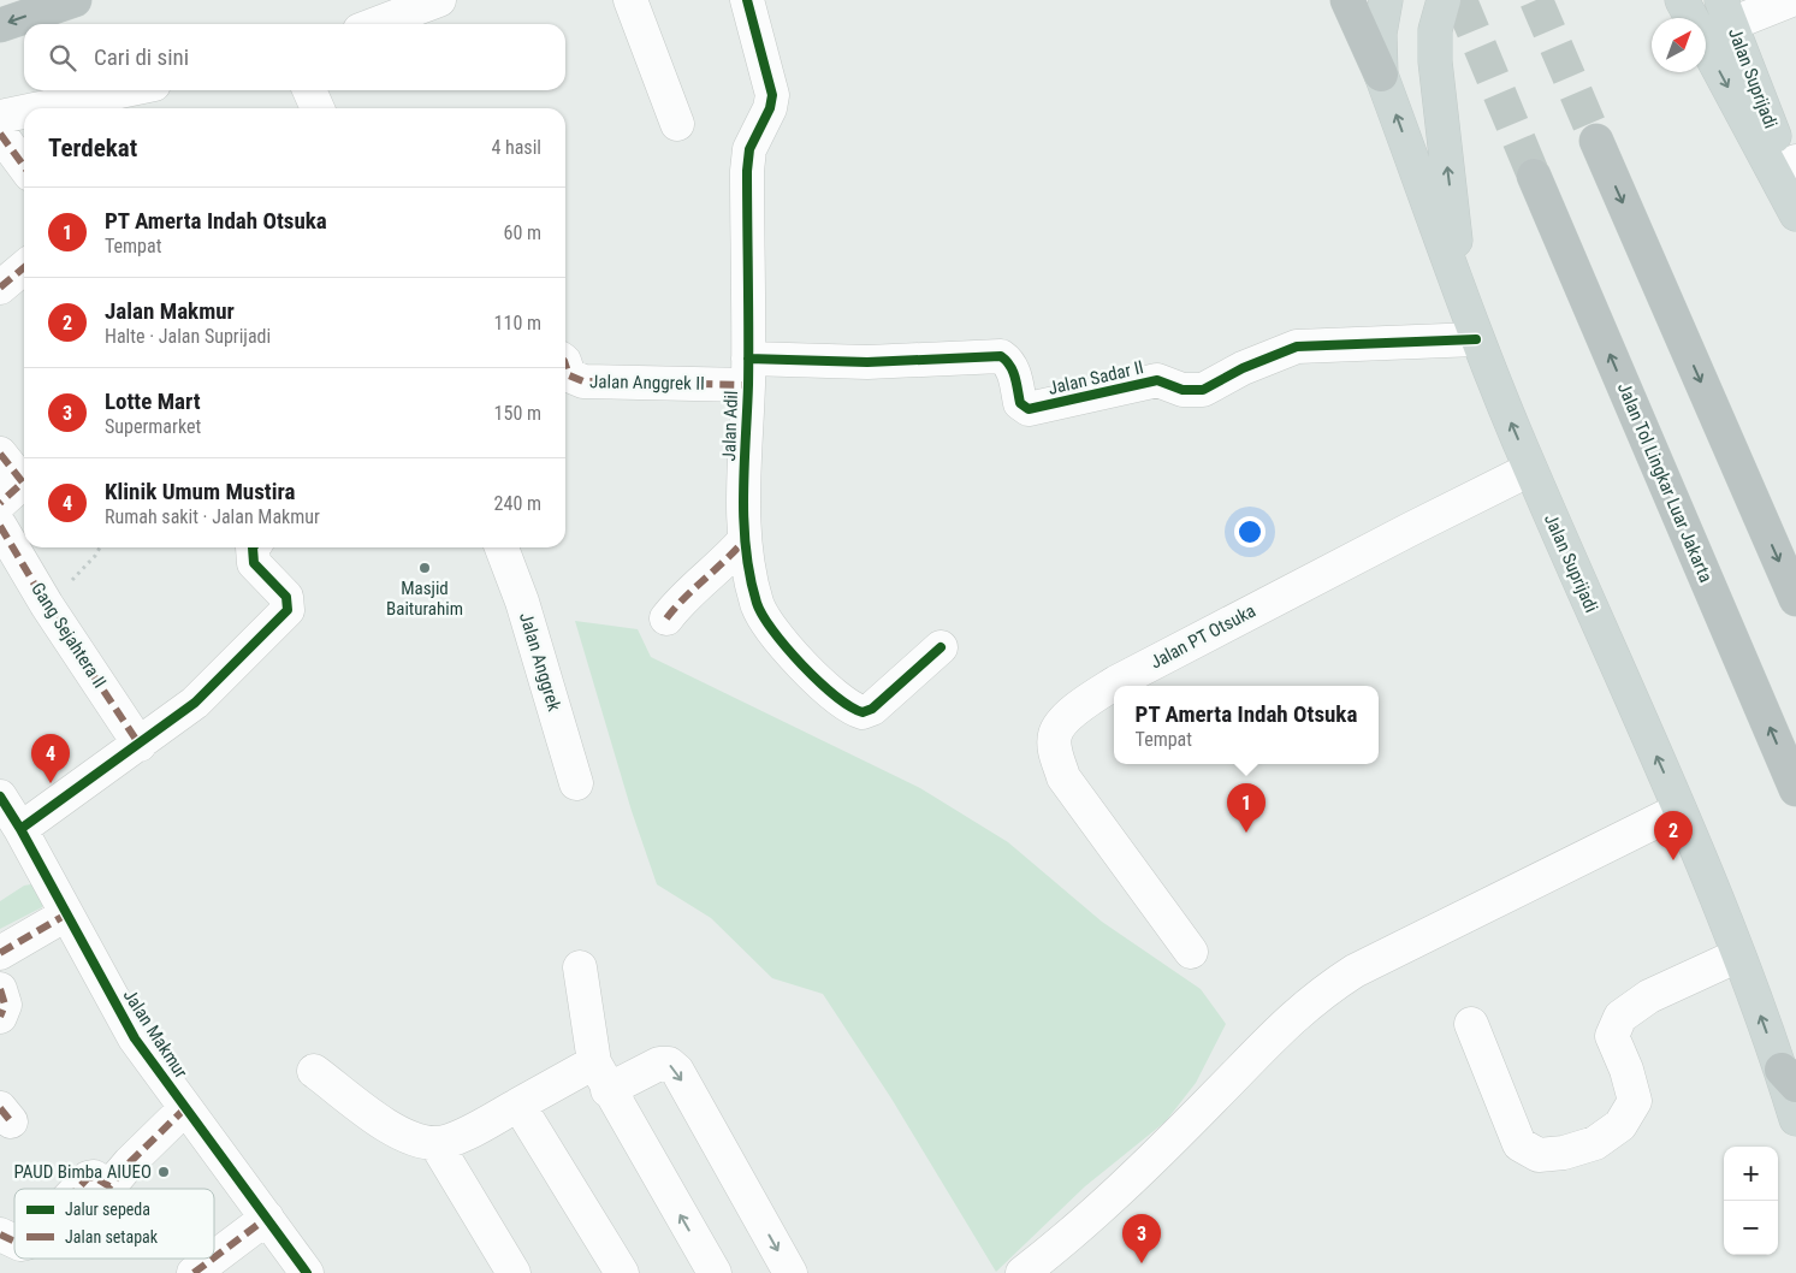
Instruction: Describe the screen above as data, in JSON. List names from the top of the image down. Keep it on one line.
{"streets":{"highway":["Jalan Tol Lingkar Luar Jakarta"],"main road":["Jalan Suprijadi"],"street":["Jalan Sadar II","Jalan Anggrek II","Jalan Adil","Gang Sejahtera II","Jalan PT Otsuka","Jalan Anggrek","Jalan Makmur"]},"crossings":[["Jalan Suprijadi","Jalan Sadar II"],["Jalan Suprijadi","Jalan PT Otsuka"],["Jalan Sadar II","Jalan Anggrek II"],["Jalan Sadar II","Jalan Adil"],["Jalan Anggrek II","Jalan Adil"]],"one_way":["Jalan Suprijadi"],"places":["Masjid Baiturahim","PAUD Bimba AIUEO"],"legend":["Jalur sepeda","Jalan setapak"],"north":"top right","page":{"search":"Cari di sini","heading":["Terdekat","4 hasil"],"list":[{"mark":"1","name":"PT Amerta Indah Otsuka","note":"Tempat","value":"60 m"},{"mark":"2","name":"Jalan Makmur","note":"Halte · Jalan Suprijadi","value":"110 m"},{"mark":"3","name":"Lotte Mart","note":"Supermarket","value":"150 m"},{"mark":"4","name":"Klinik Umum Mustira","note":"Rumah sakit · Jalan Makmur","value":"240 m"}],"popup":["PT Amerta Indah Otsuka","Tempat"],"pins":["4","1","2","3"],"map_buttons":["+","−"]}}
